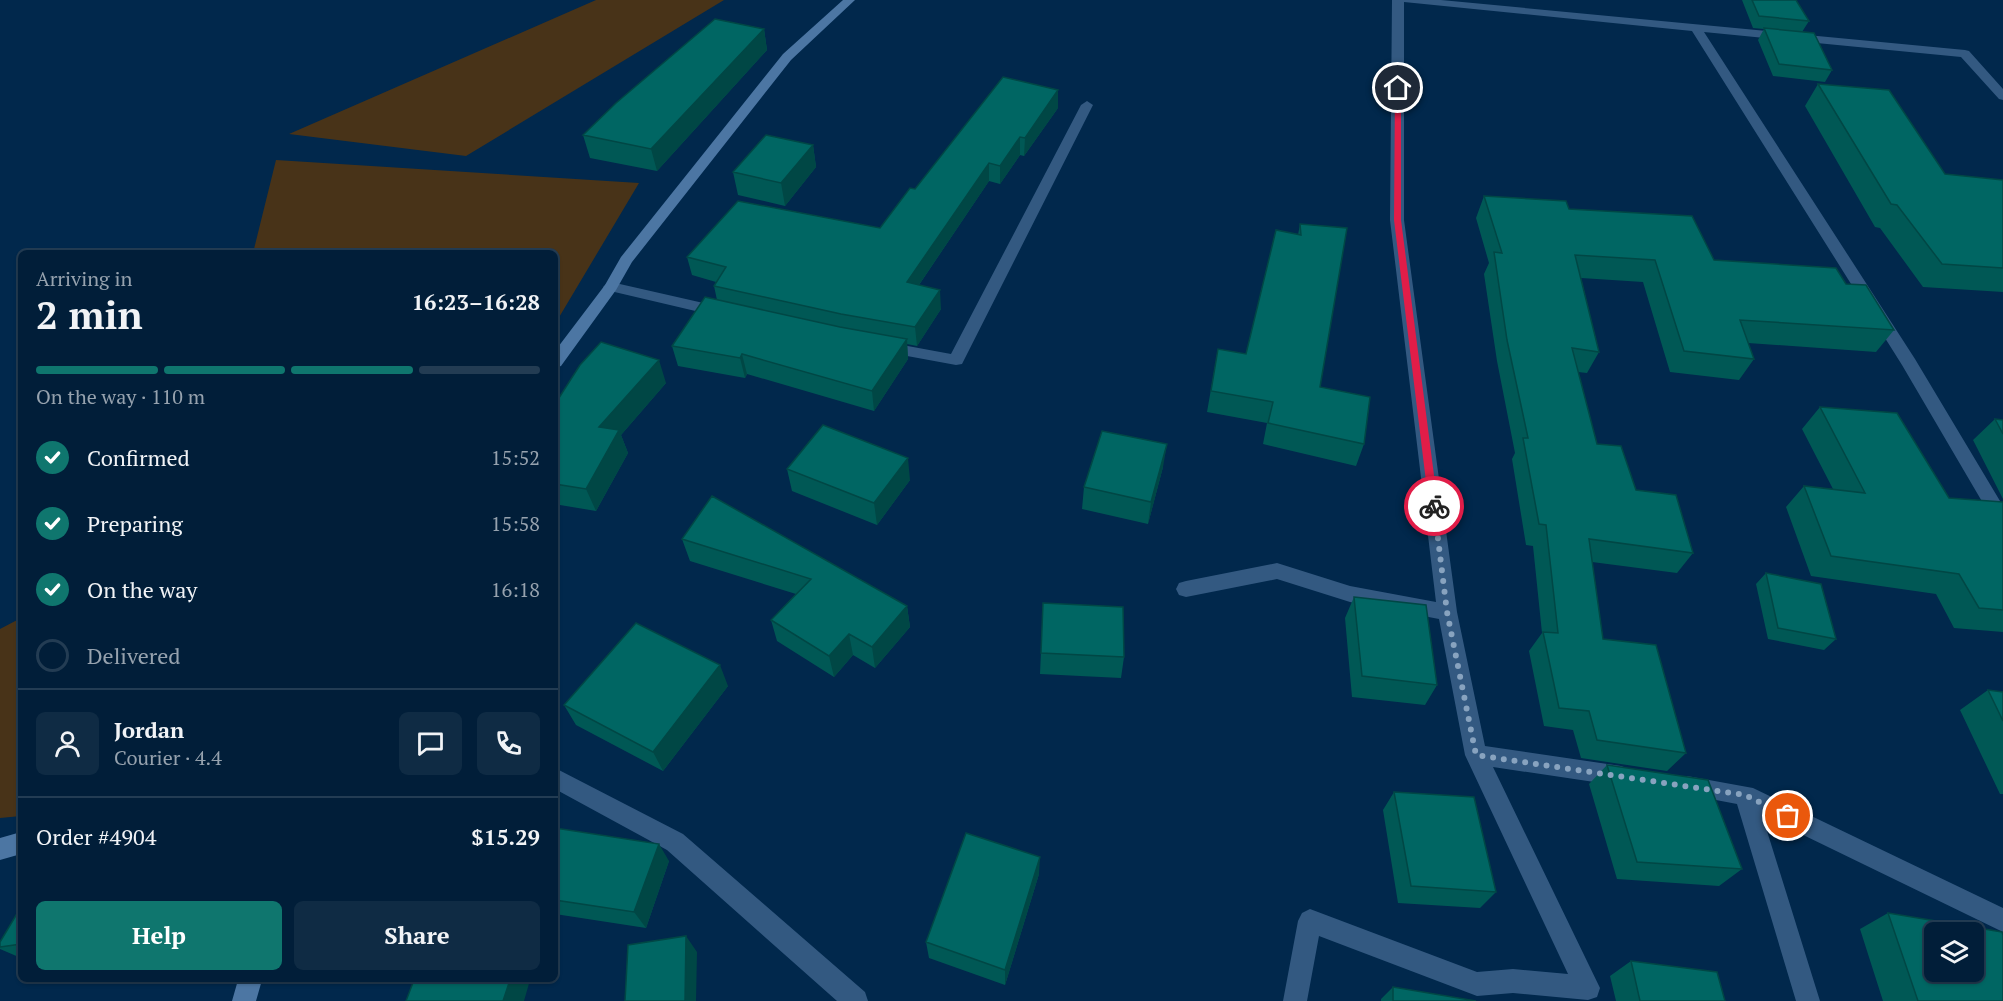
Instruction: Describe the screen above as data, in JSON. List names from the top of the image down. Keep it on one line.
{"page":{"heading":["2 min","Arriving in","16:23–16:28"],"panel":["Jordan","Courier · 4.4","Order #4904","$15.29"],"bar":"On the way · 110 m","list":[["Confirmed","15:52"],["Preparing","15:58"],["On the way","16:18"],"Delivered"],"buttons":["Help","Share"]}}
